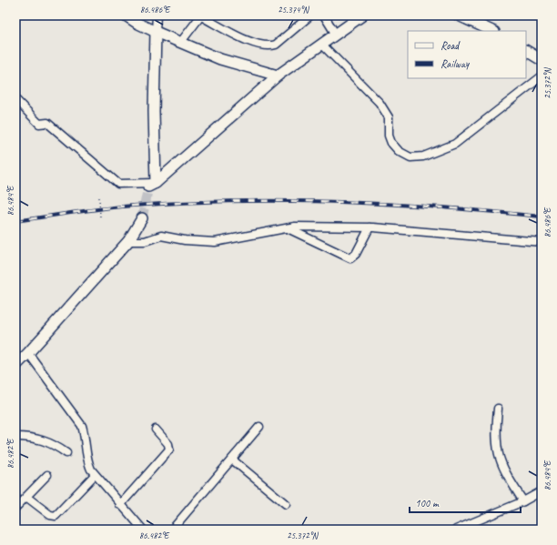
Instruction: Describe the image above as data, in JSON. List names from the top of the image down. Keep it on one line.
{"legend":["Road","Railway"],"scale_bar":"100 m","coordinates":["86.486°E","25.374°N","25.372°N","86.484°E","86.482°E"]}
